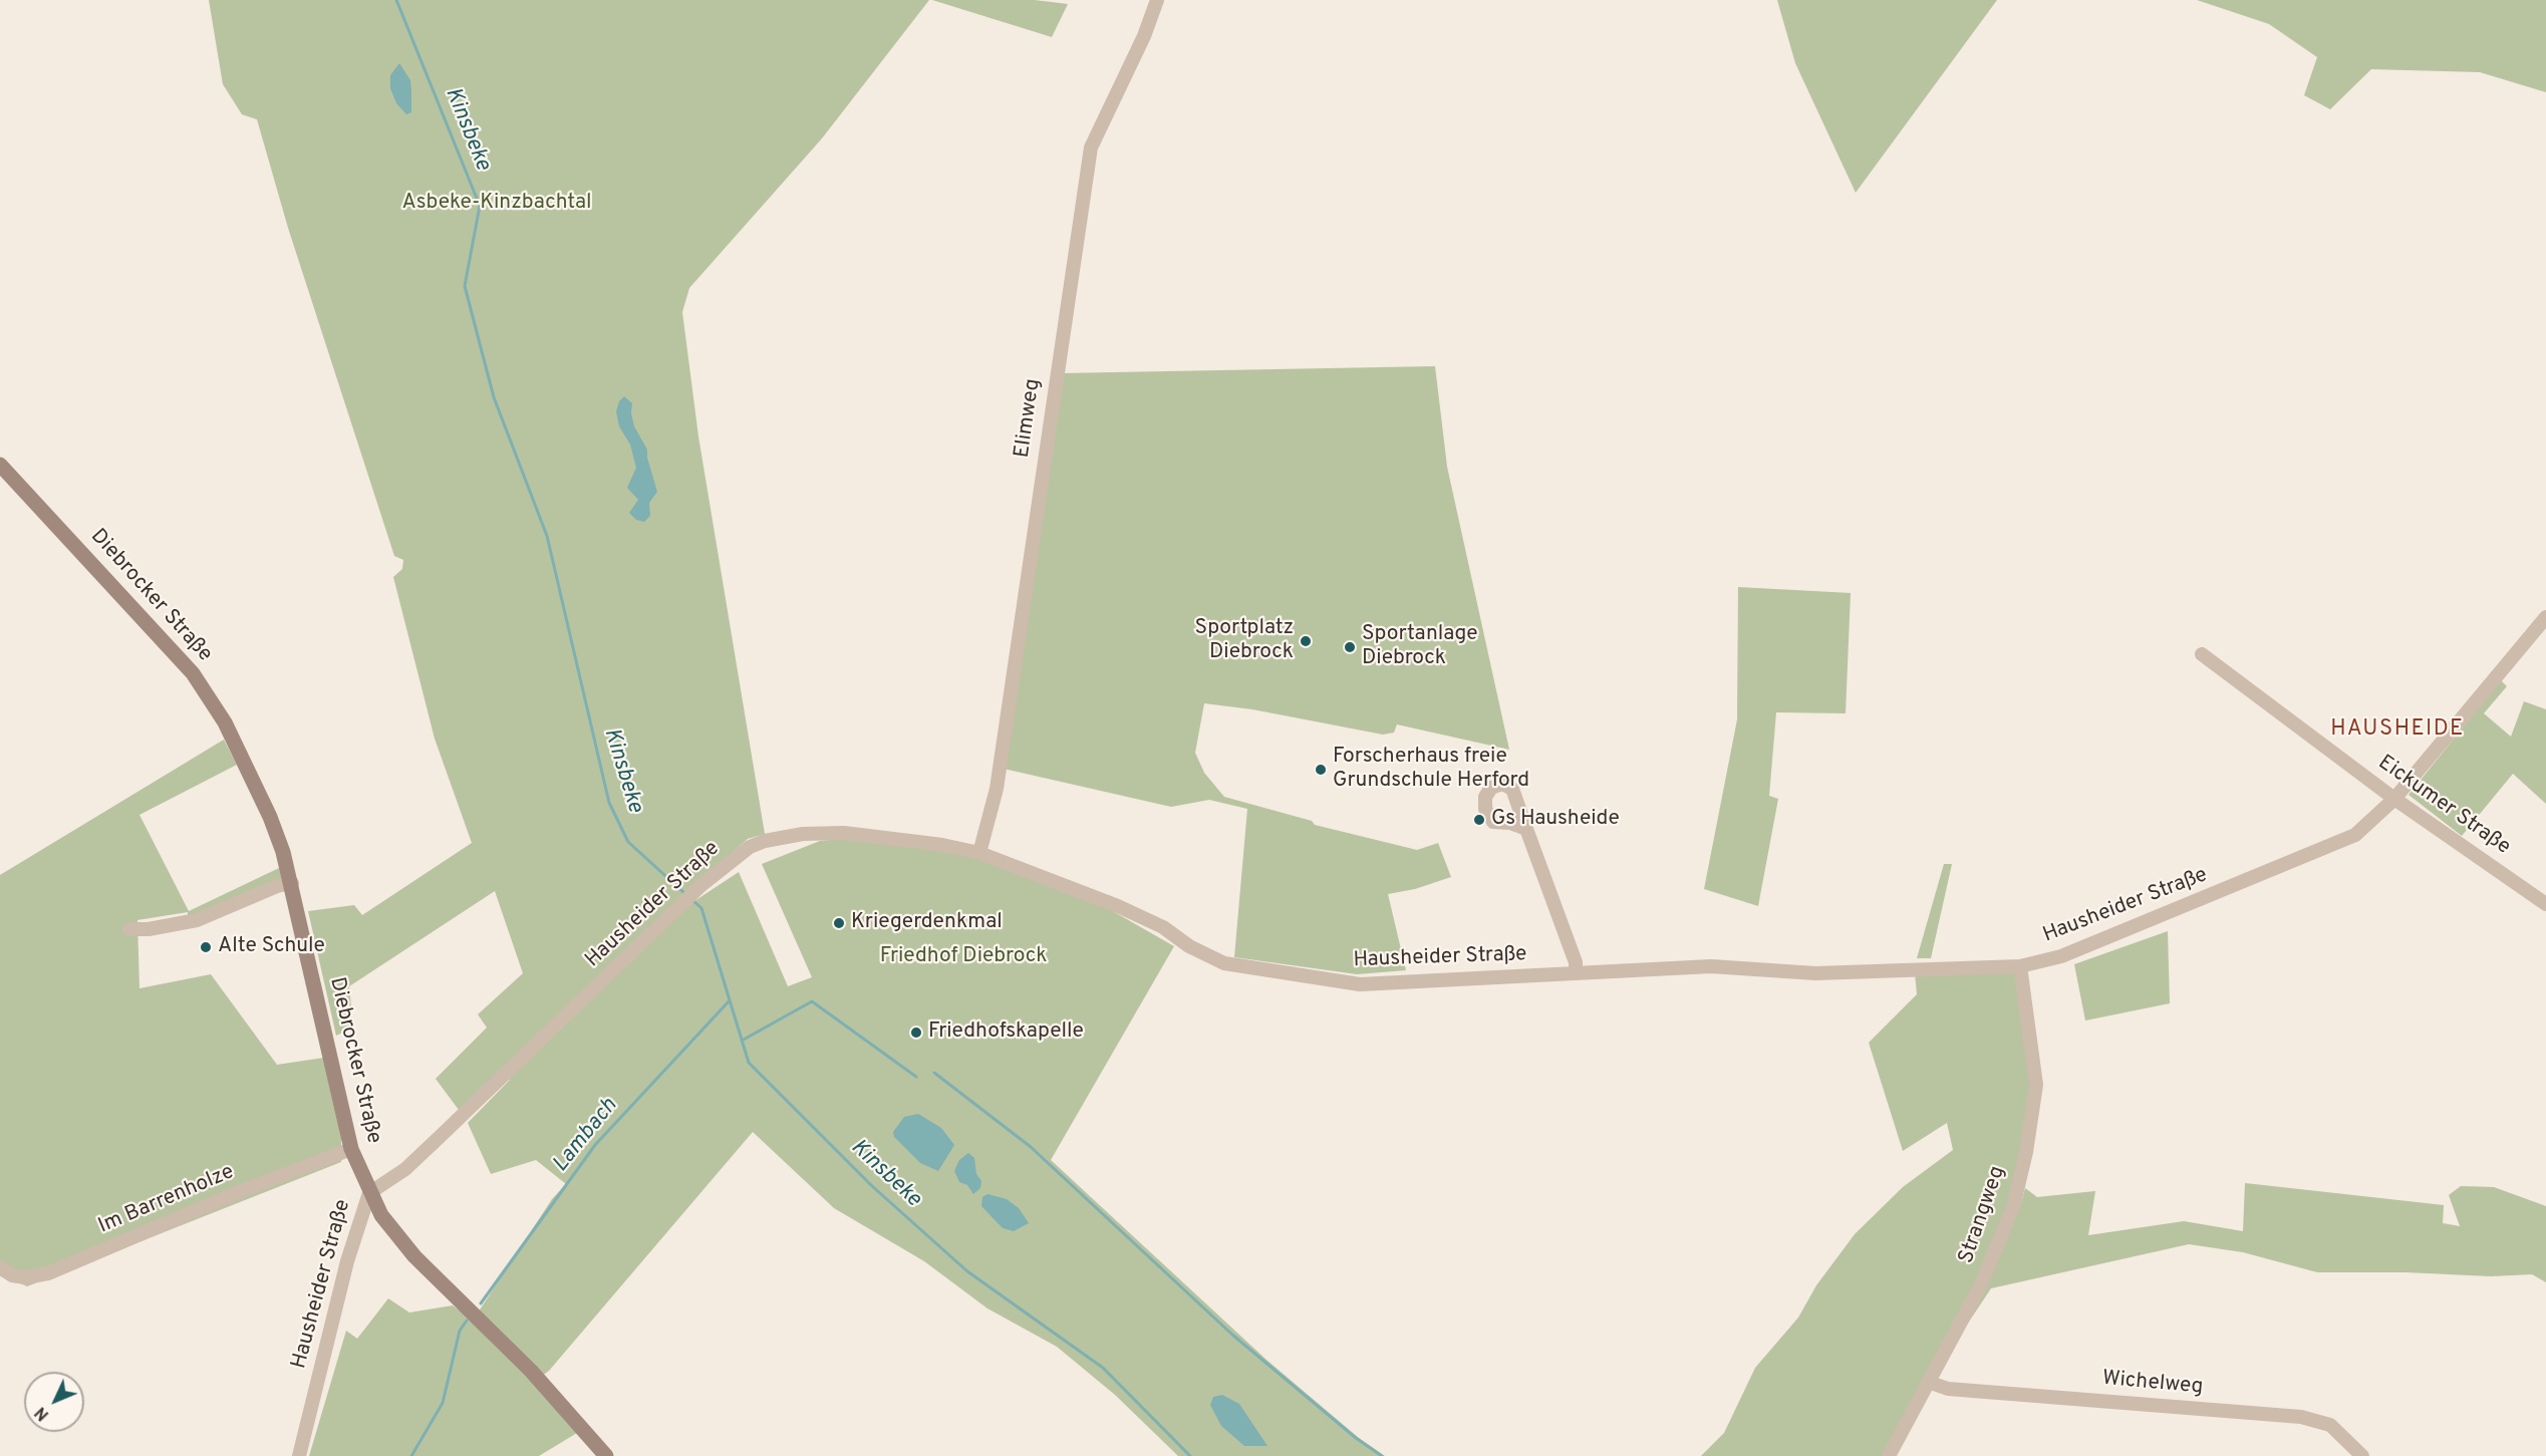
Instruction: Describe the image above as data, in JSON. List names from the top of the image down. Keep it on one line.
{"streets":{"main road":["Diebrocker Straße"],"street":["Elimweg","Eickumer Straße","Hausheider Straße","Im Barrenholze","Strangweg","Wichelweg"]},"crossings":[["Elimweg","Hausheider Straße"],["Diebrocker Straße","Hausheider Straße"],["Diebrocker Straße","Im Barrenholze"],["Eickumer Straße","Hausheider Straße"],["Hausheider Straße","Strangweg"],["Strangweg","Wichelweg"]],"districts":["HAUSHEIDE"],"water":["Kinsbeke","Lambach"],"parks":["Asbeke-Kinzbachtal","Friedhof Diebrock"],"places":["Sportplatz Diebrock","Sportanlage Diebrock","Forscherhaus freie Grundschule Herford","Gs Hausheide","Kriegerdenkmal","Alte Schule","Friedhofskapelle"],"north":"bottom left"}
